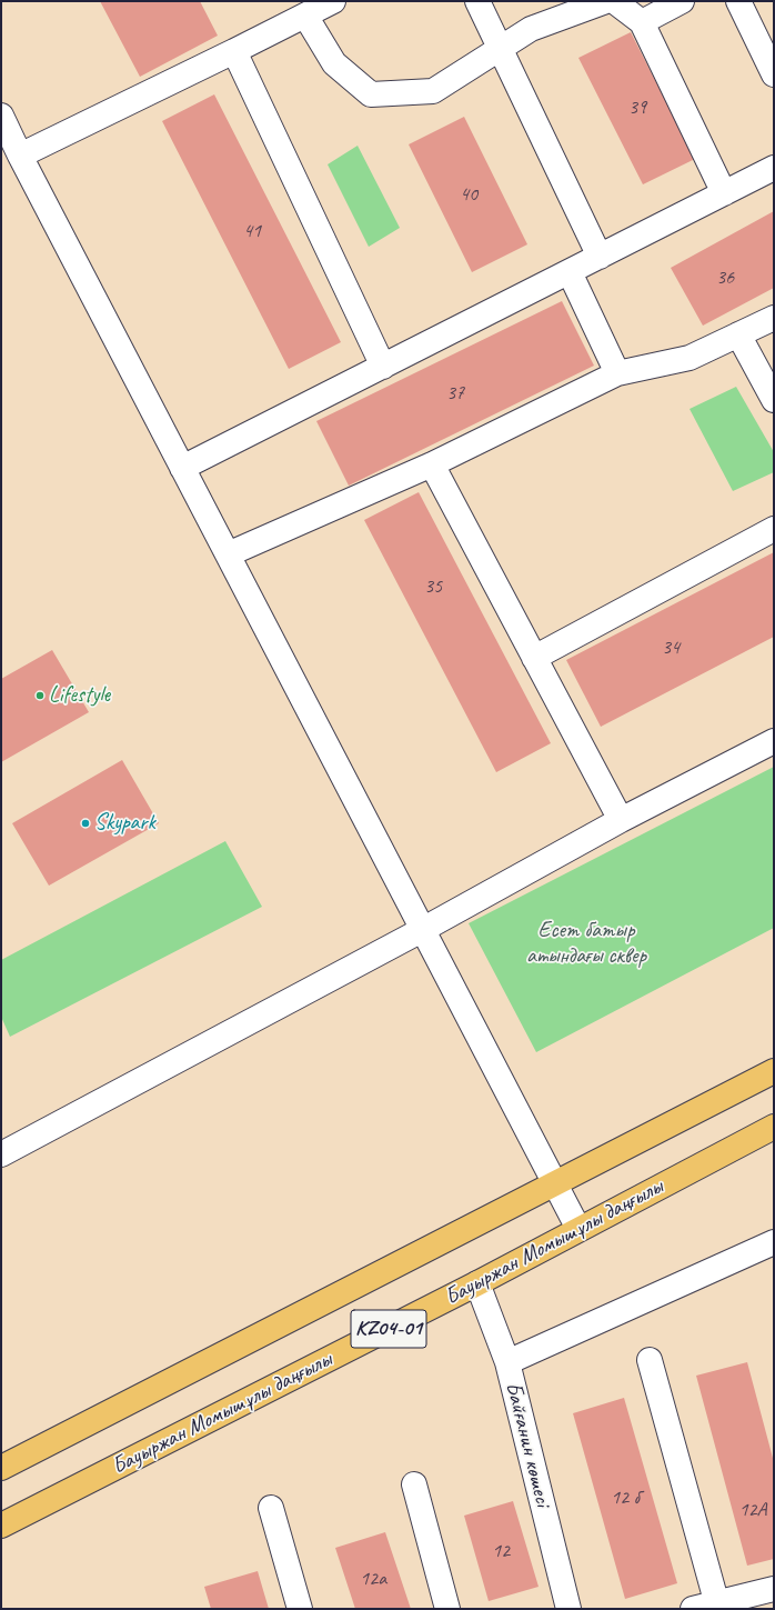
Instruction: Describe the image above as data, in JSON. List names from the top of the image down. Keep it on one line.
{"streets":{"main road":["Бауыржан Момышұлы даңғылы","KZ04-01"],"street":["Байғанин көшесі"]},"crossings":[["Бауыржан Момышұлы даңғылы","Байғанин көшесі"]],"parks":["Есет батыр атындағы сквер"],"places":["Lifestyle","Skypark"],"house_numbers":["39","40","41","36","37","35","34","12 б","12А","12","12а"]}
